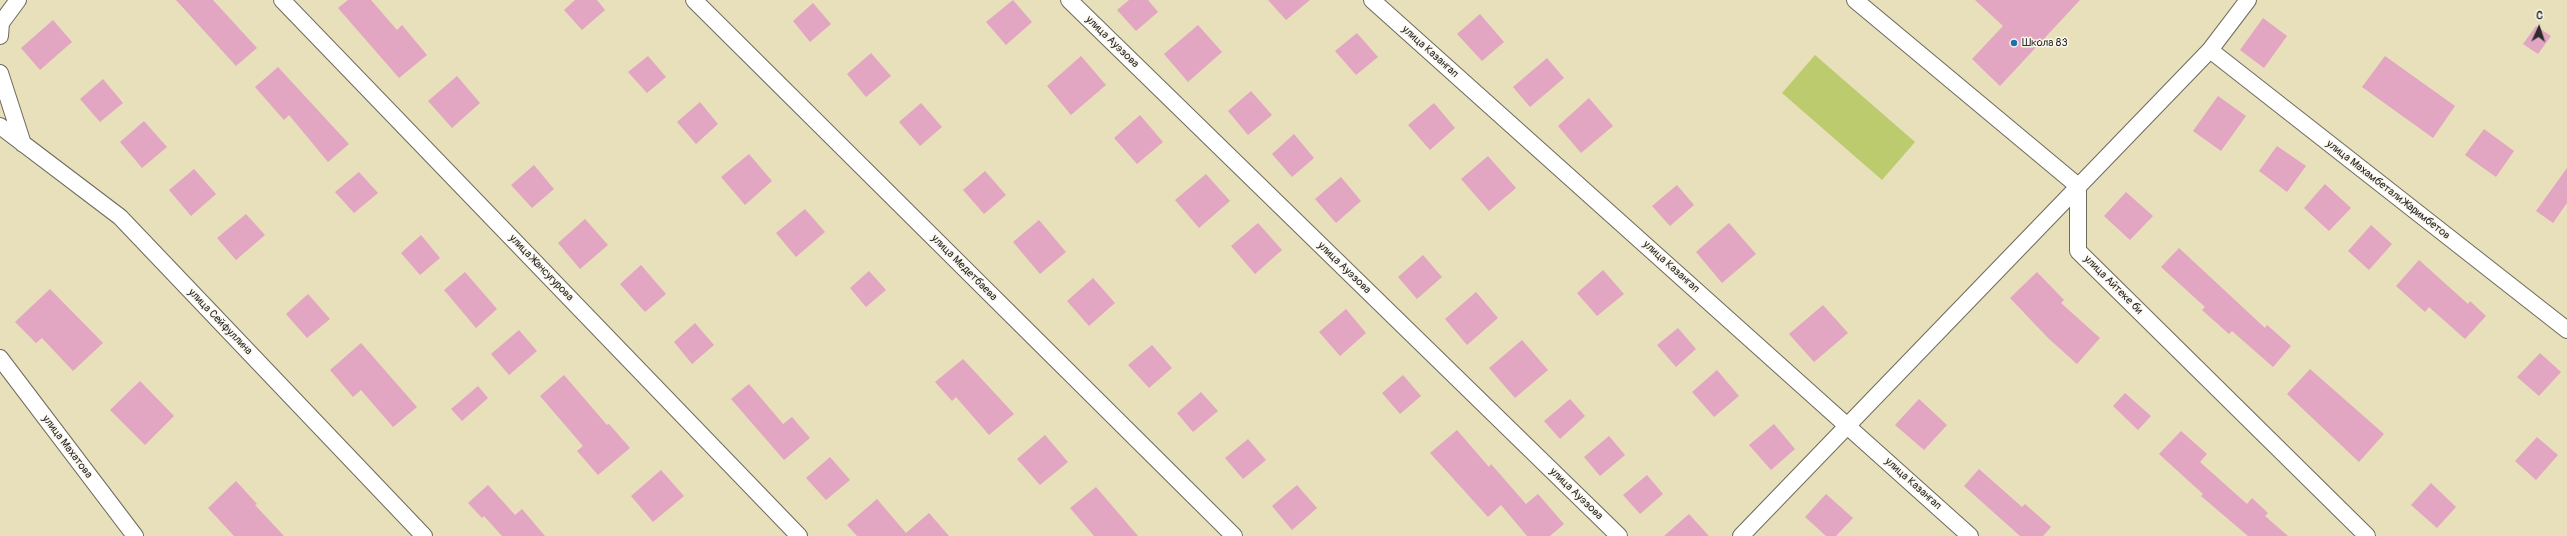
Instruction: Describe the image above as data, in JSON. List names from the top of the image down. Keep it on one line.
{"streets":{"street":["улица Ауэзова","улица Казангап","улица Махамбетали Жаримбетов","улица Жансугурова","улица Медетбаева","улица Айтеке би","улица Сейфуллина","улица Махатова"]},"places":["Школа 83"],"north":"top"}
